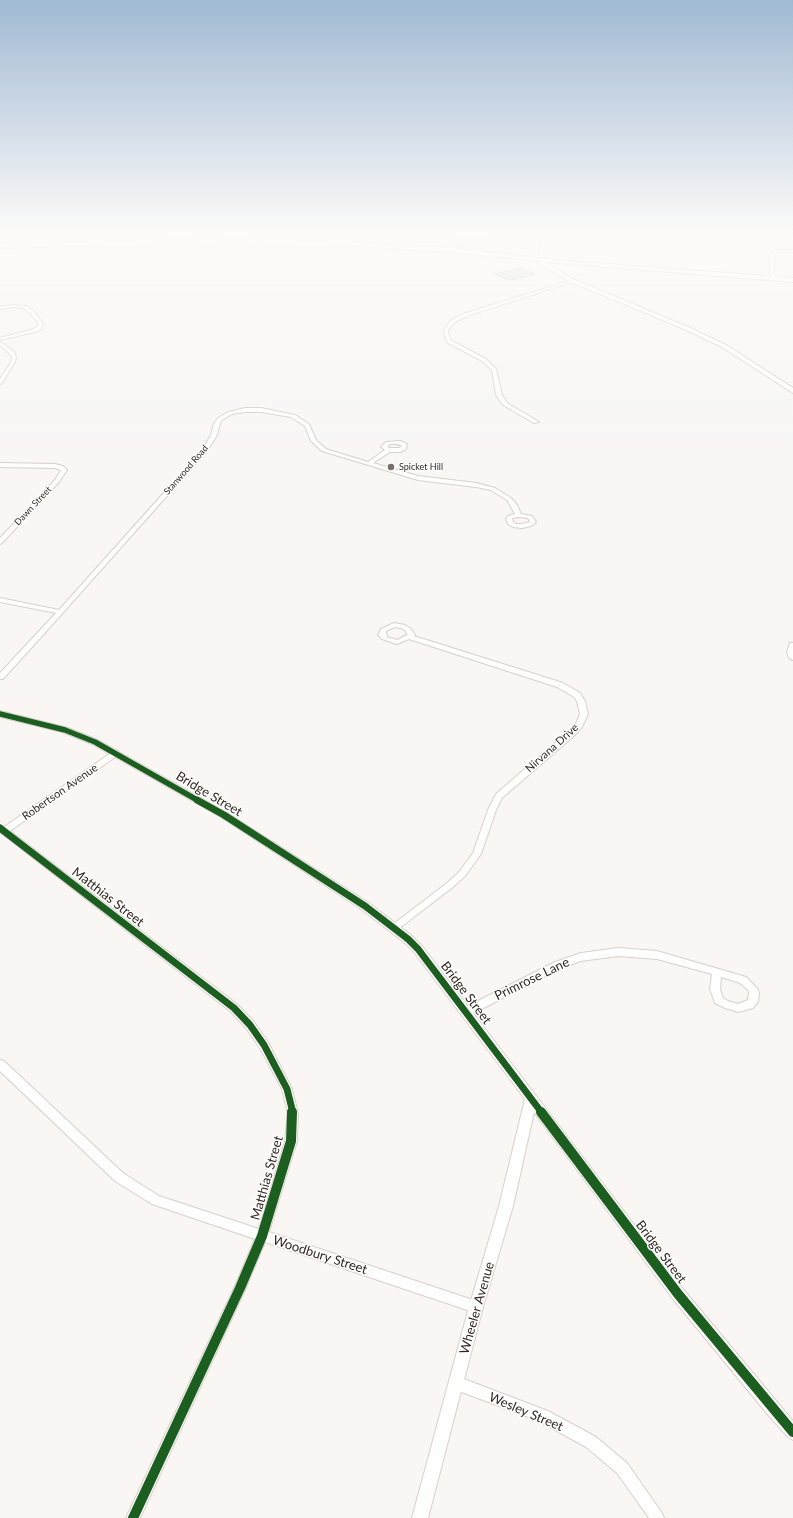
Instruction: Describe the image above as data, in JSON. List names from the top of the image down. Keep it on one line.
{"streets":{"street":["Stanwood Road","Dawn Street","Nirvana Drive","Robertson Avenue","Bridge Street","Matthias Street","Primrose Lane","Woodbury Street","Wheeler Avenue","Wesley Street"]},"crossings":[["Nirvana Drive","Bridge Street"],["Robertson Avenue","Bridge Street"],["Robertson Avenue","Matthias Street"],["Bridge Street","Primrose Lane"],["Bridge Street","Wheeler Avenue"],["Matthias Street","Woodbury Street"],["Woodbury Street","Wheeler Avenue"],["Wheeler Avenue","Wesley Street"]],"places":["Spicket Hill"]}
